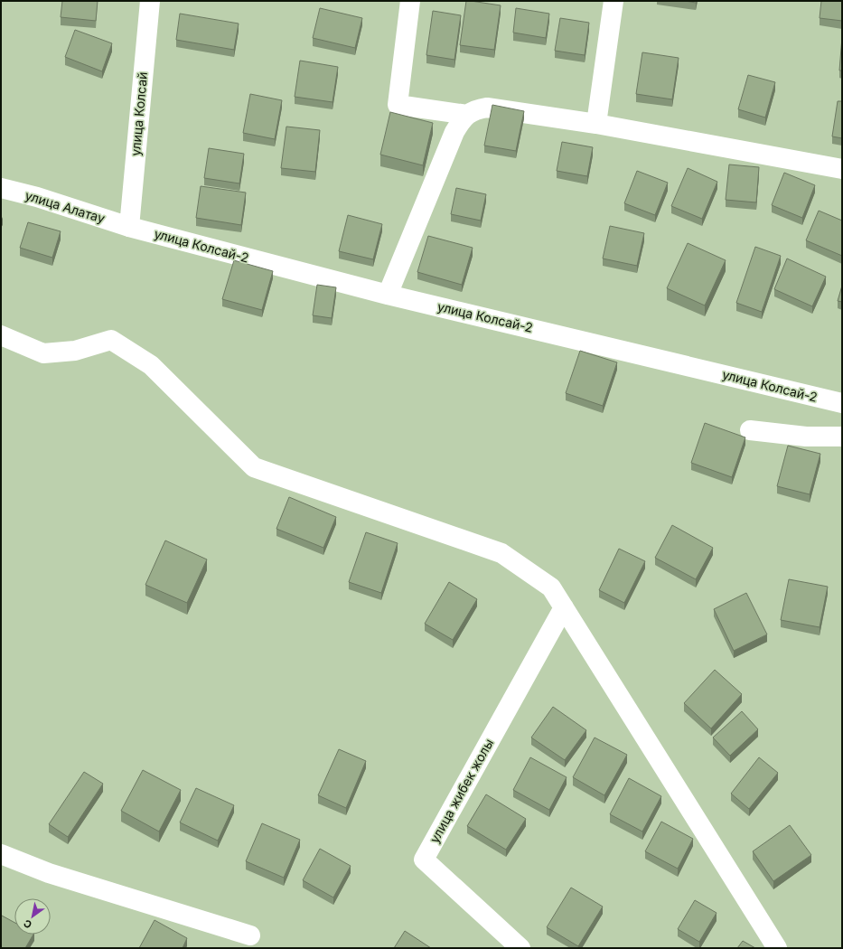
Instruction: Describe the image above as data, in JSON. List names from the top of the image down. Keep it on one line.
{"streets":{"street":["улица Колсай","улица Алатау","улица Колсай-2","улица жибек жолы"]},"crossings":[["улица Колсай","улица Алатау"],["улица Колсай","улица Колсай-2"],["улица Алатау","улица Колсай-2"]],"north":"bottom left"}
